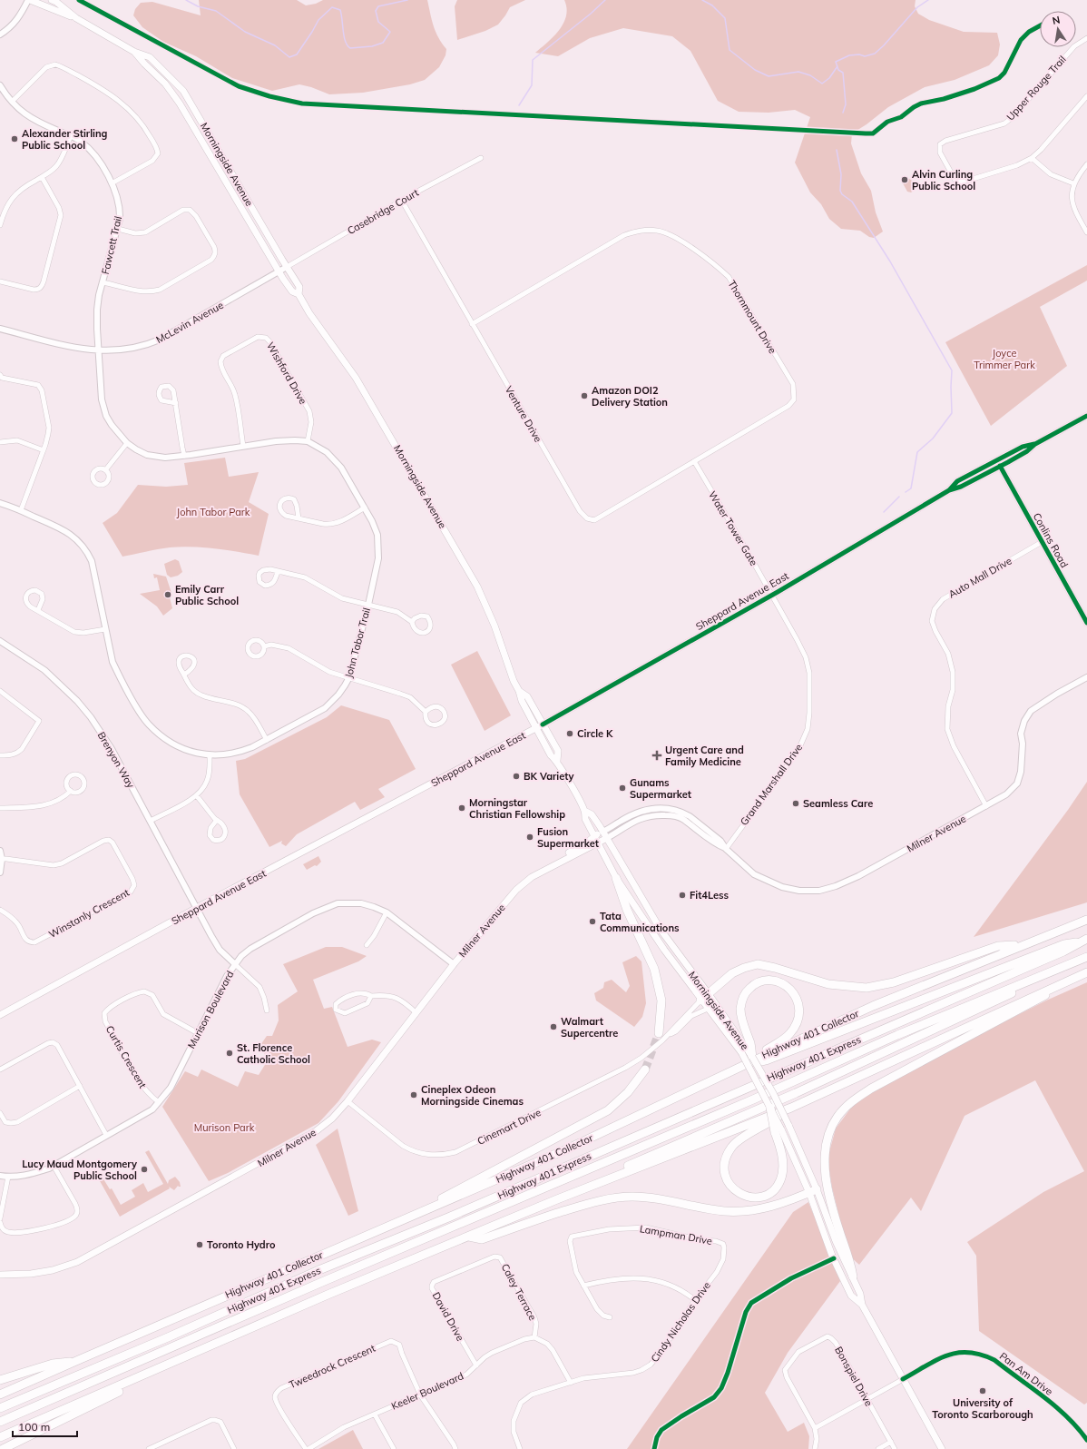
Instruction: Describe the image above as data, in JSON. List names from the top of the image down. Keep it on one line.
{"streets":{"highway":["Highway 401 Collector","Highway 401 Express"],"main road":["Morningside Avenue","Sheppard Avenue East","Milner Avenue"],"street":["Upper Rouge Trail","Casebridge Court","Fawcett Trail","Thornmount Drive","McLevin Avenue","Wishford Drive","Venture Drive","Water Tower Gate","Conlins Road","Auto Mall Drive","John Tabor Trail","Brenyon Way","Grand Marshall Drive","Winstanly Crescent","Murison Boulevard","Curtis Crescent","Cinemart Drive","Lampman Drive","Caley Terrace","David Drive","Cindy Nicholas Drive","Tweedrock Crescent","Pan Am Drive","Bonspiel Drive","Keeler Boulevard"]},"crossings":[["Morningside Avenue","Casebridge Court"],["Morningside Avenue","McLevin Avenue"],["Morningside Avenue","Sheppard Avenue East"],["Morningside Avenue","Milner Avenue"],["Morningside Avenue","Highway 401 Collector"],["Morningside Avenue","Cinemart Drive"],["Morningside Avenue","Pan Am Drive"],["Casebridge Court","McLevin Avenue"],["Casebridge Court","Venture Drive"],["Fawcett Trail","McLevin Avenue"],["Fawcett Trail","John Tabor Trail"],["Thornmount Drive","Venture Drive"],["Thornmount Drive","Water Tower Gate"],["McLevin Avenue","John Tabor Trail"],["Wishford Drive","John Tabor Trail"],["Venture Drive","Water Tower Gate"],["Water Tower Gate","Sheppard Avenue East"],["Water Tower Gate","Grand Marshall Drive"],["Conlins Road","Auto Mall Drive"],["Conlins Road","Sheppard Avenue East"],["Auto Mall Drive","Milner Avenue"],["Sheppard Avenue East","Brenyon Way"],["Sheppard Avenue East","Grand Marshall Drive"],["Brenyon Way","Murison Boulevard"],["Grand Marshall Drive","Milner Avenue"],["Milner Avenue","Murison Boulevard"],["Milner Avenue","Cinemart Drive"],["Murison Boulevard","Curtis Crescent"],["Lampman Drive","Cindy Nicholas Drive"],["Caley Terrace","David Drive"],["Caley Terrace","Keeler Boulevard"],["David Drive","Keeler Boulevard"],["Tweedrock Crescent","Keeler Boulevard"],["Pan Am Drive","Bonspiel Drive"]],"parks":["Joyce Trimmer Park","John Tabor Park","Murison Park"],"places":{"other":["Alexander Stirling Public School","Alvin Curling Public School","Amazon DOI2 Delivery Station","Emily Carr Public School","Circle K","BK Variety","Gunams Supermarket","Seamless Care","Morningstar Christian Fellowship","Fusion Supermarket","Fit4Less","Tata Communications","Walmart Supercentre","St. Florence Catholic School","Cineplex Odeon Morningside Cinemas","Lucy Maud Montgomery Public School","Toronto Hydro","University of Toronto Scarborough"],"health":["Urgent Care and Family Medicine"]},"scale_bar":"100 m","north":"top"}
